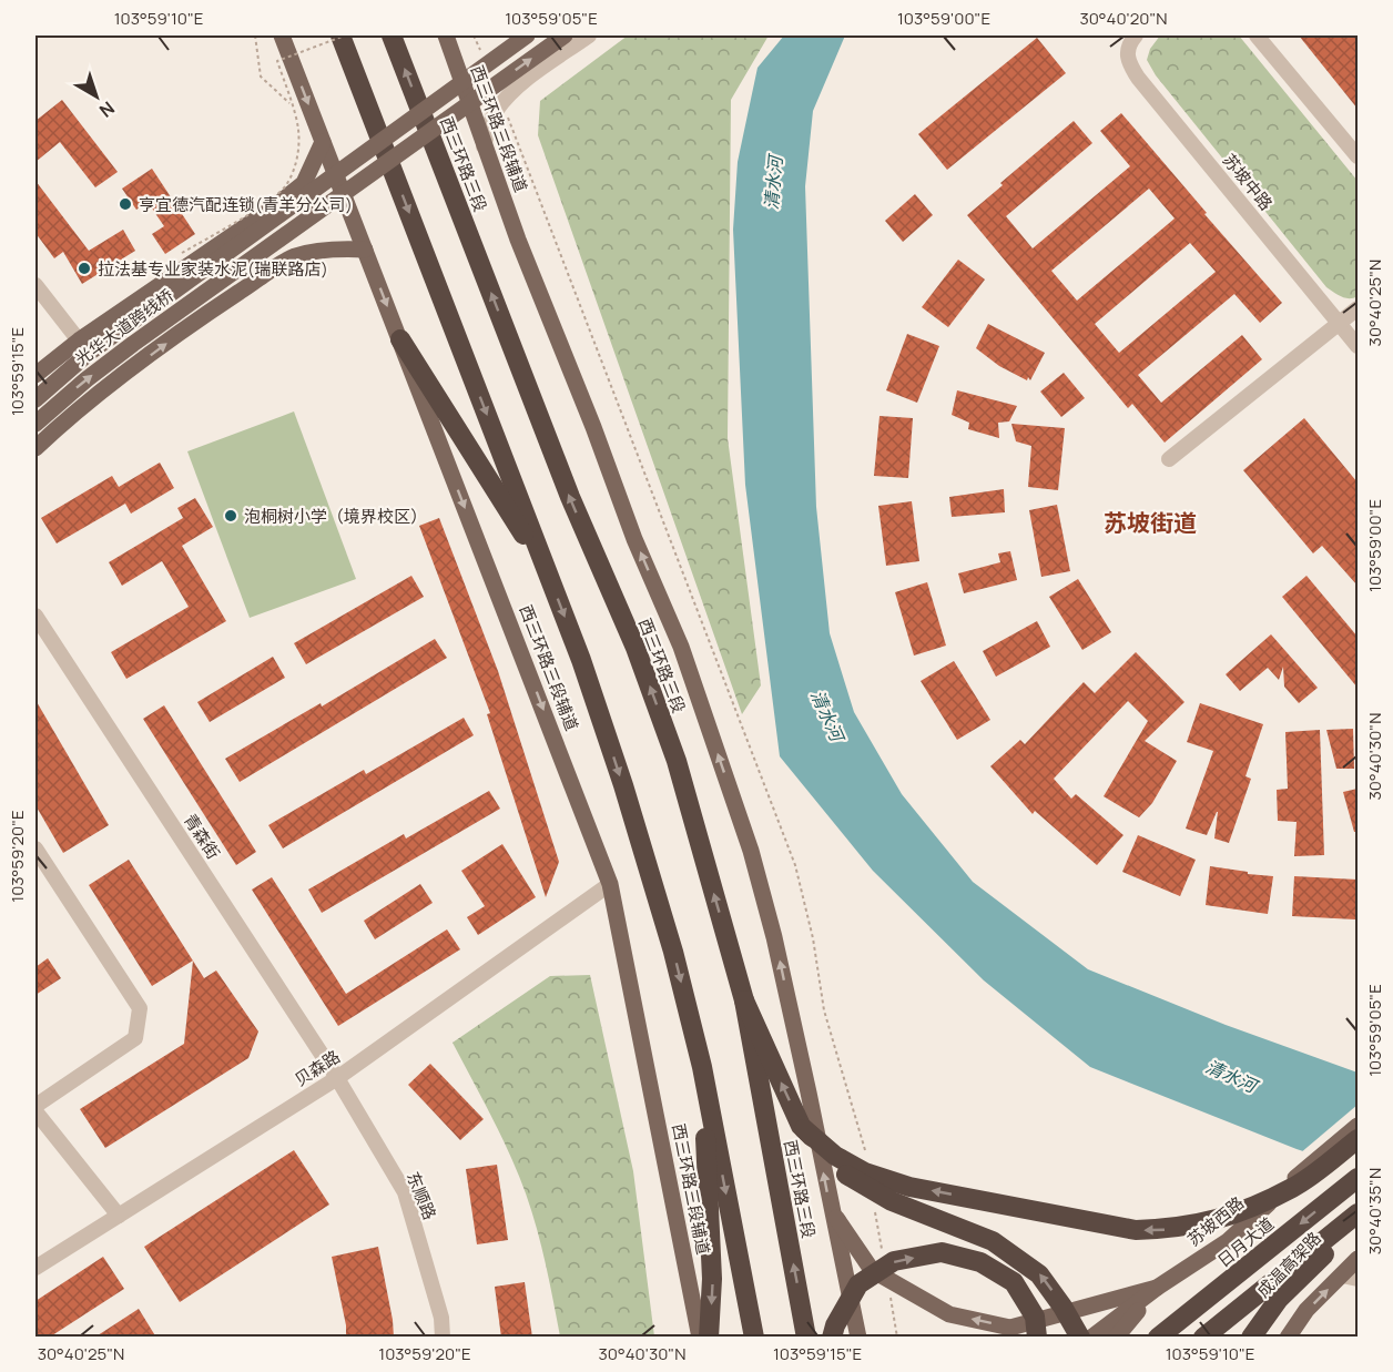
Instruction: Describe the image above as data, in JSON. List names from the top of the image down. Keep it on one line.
{"streets":{"highway":["西三环路三段","日月大道","成温高架路"],"main road":["西三环路三段辅道","光华大道跨线桥","苏坡西路"],"street":["苏坡中路","青森街","贝森路","东顺路"]},"crossings":[["西三环路三段辅道","贝森路"],["青森街","贝森路"],["青森街","东顺路"],["贝森路","东顺路"]],"districts":["苏坡街道"],"water":["清水河"],"places":["亨宜德汽配连锁(青羊分公司)","拉法基专业家装水泥(瑞联路店)","泡桐树小学（境界校区）"],"north":"bottom right","coordinates":["103°59'10\"E","103°59'05\"E","103°59'00\"E","30°40'20\"N","30°40'25\"N","103°59'15\"E","30°40'30\"N","103°59'20\"E","30°40'35\"N"]}
